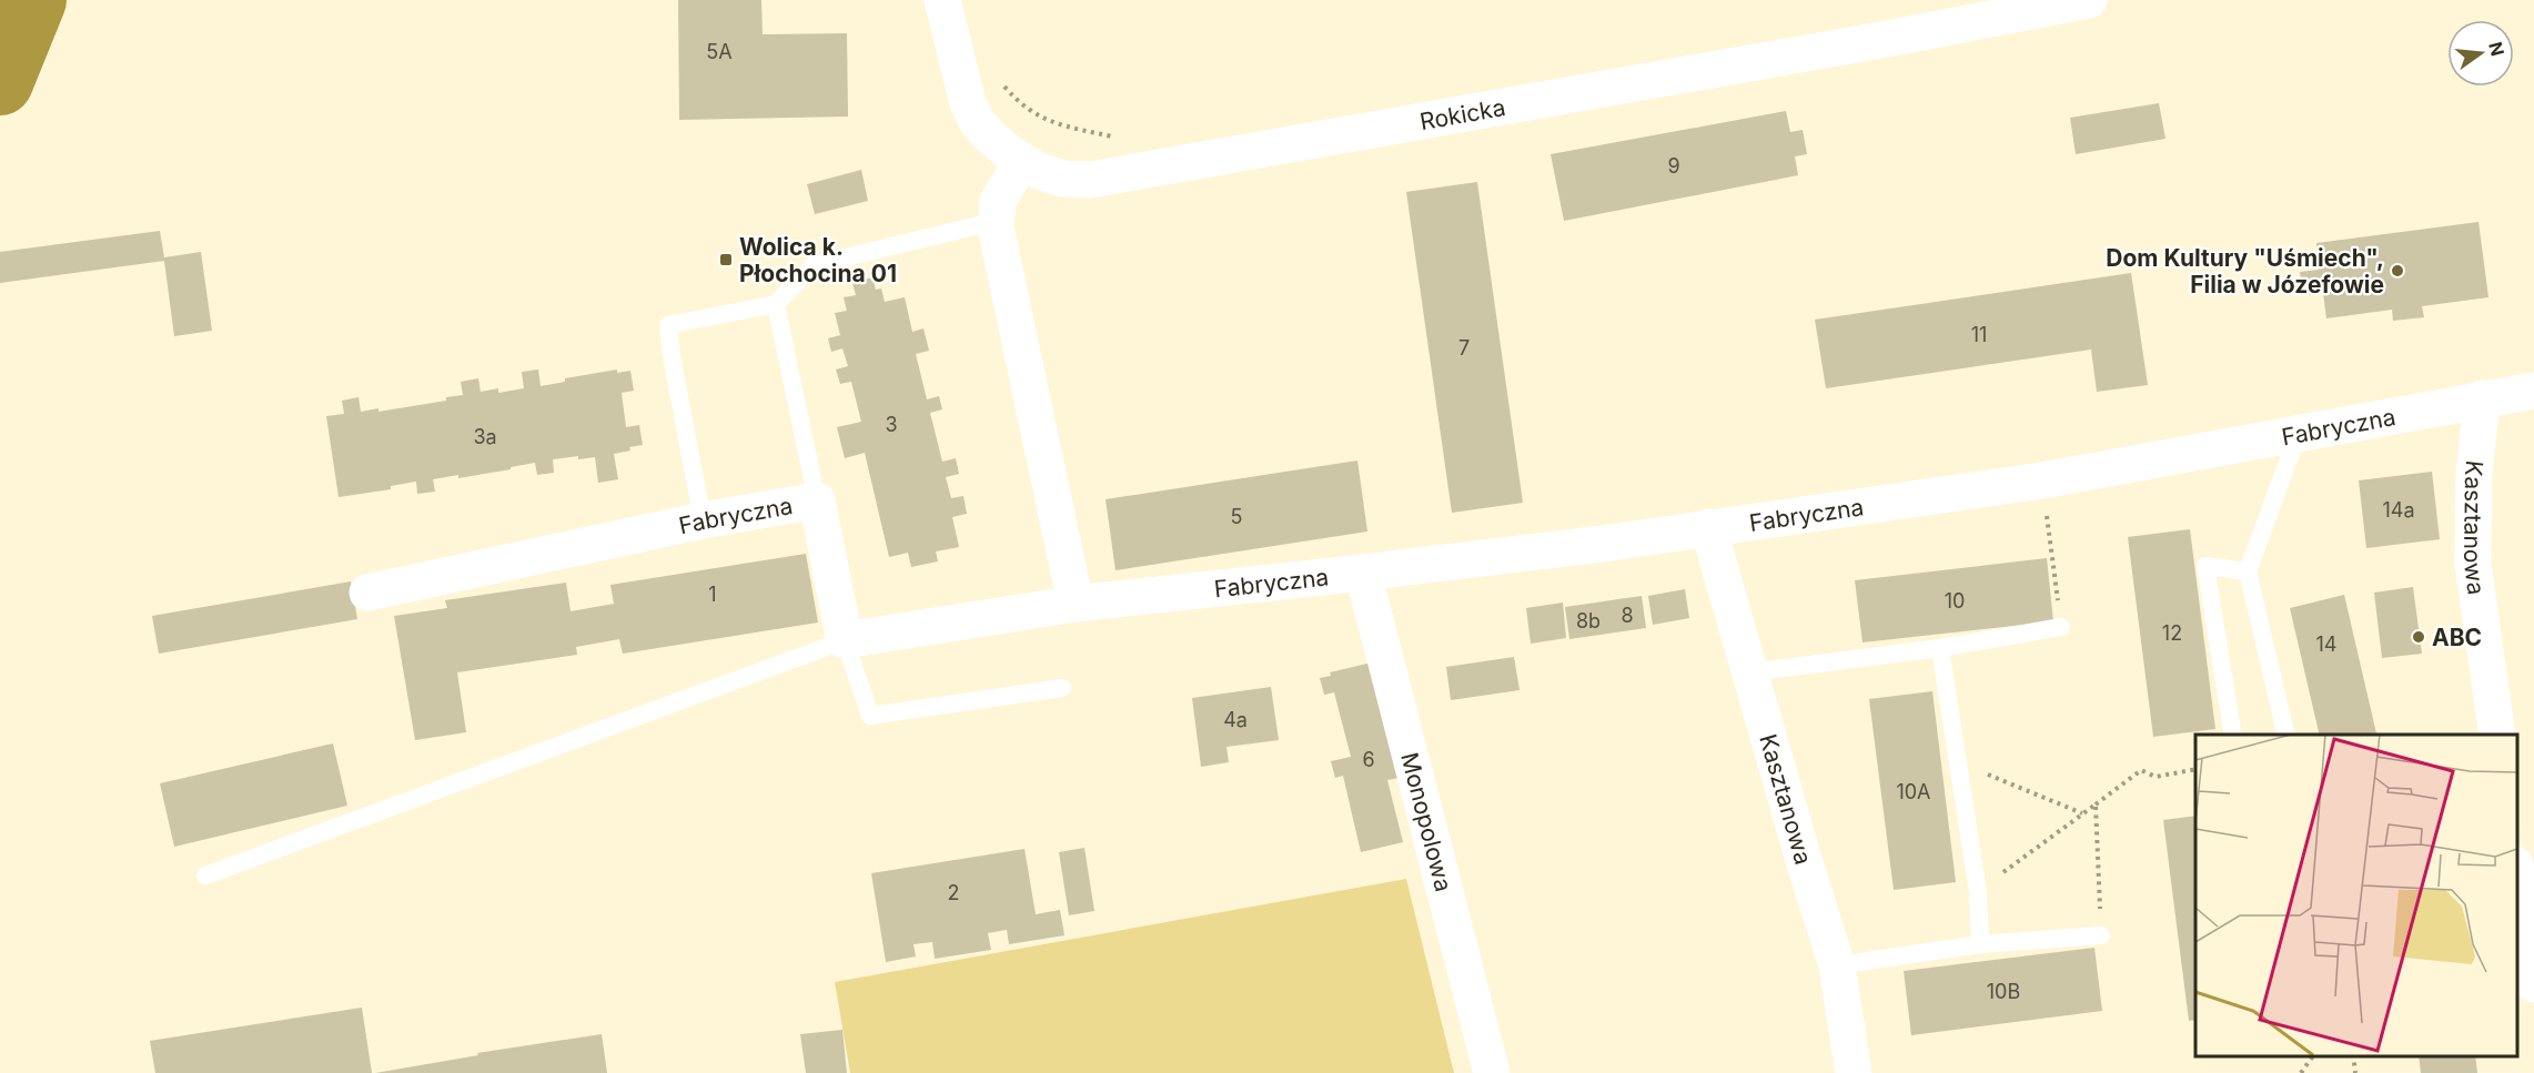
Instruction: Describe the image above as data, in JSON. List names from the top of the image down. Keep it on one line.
{"streets":{"street":["Rokicka","Fabryczna","Kasztanowa","Monopolowa"]},"crossings":[["Fabryczna","Kasztanowa"],["Fabryczna","Monopolowa"]],"places":{"transit":["Wolica k. Płochocina 01"],"other":["Dom Kultury \"Uśmiech\", Filia w Józefowie","ABC"]},"house_numbers":["5A","9","11","7","3","3a","14a","5","1","10","8","8b","12","14","4a","6","10A","2","10B"],"north":"right"}
